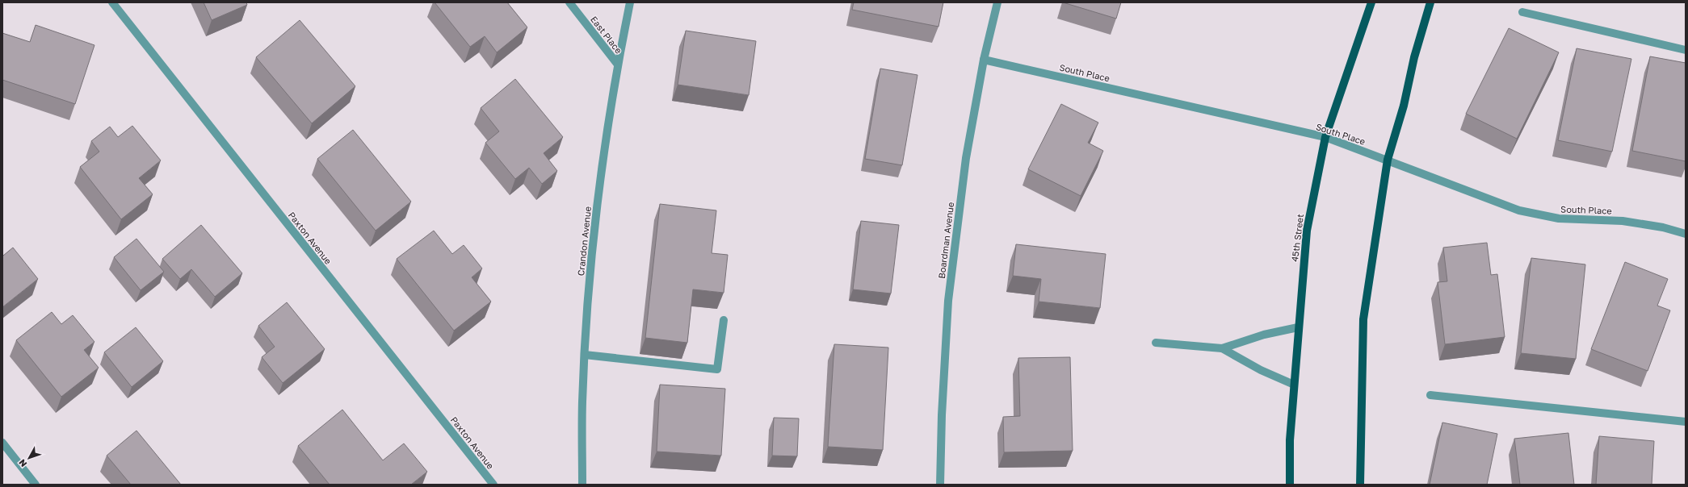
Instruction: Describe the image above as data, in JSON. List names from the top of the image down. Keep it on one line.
{"streets":{"main road":["45th Street"],"street":["East Place","South Place","Paxton Avenue","Boardman Avenue","Crandon Avenue"]},"crossings":[["East Place","Crandon Avenue"],["South Place","45th Street"],["South Place","Boardman Avenue"]],"north":"bottom left"}
